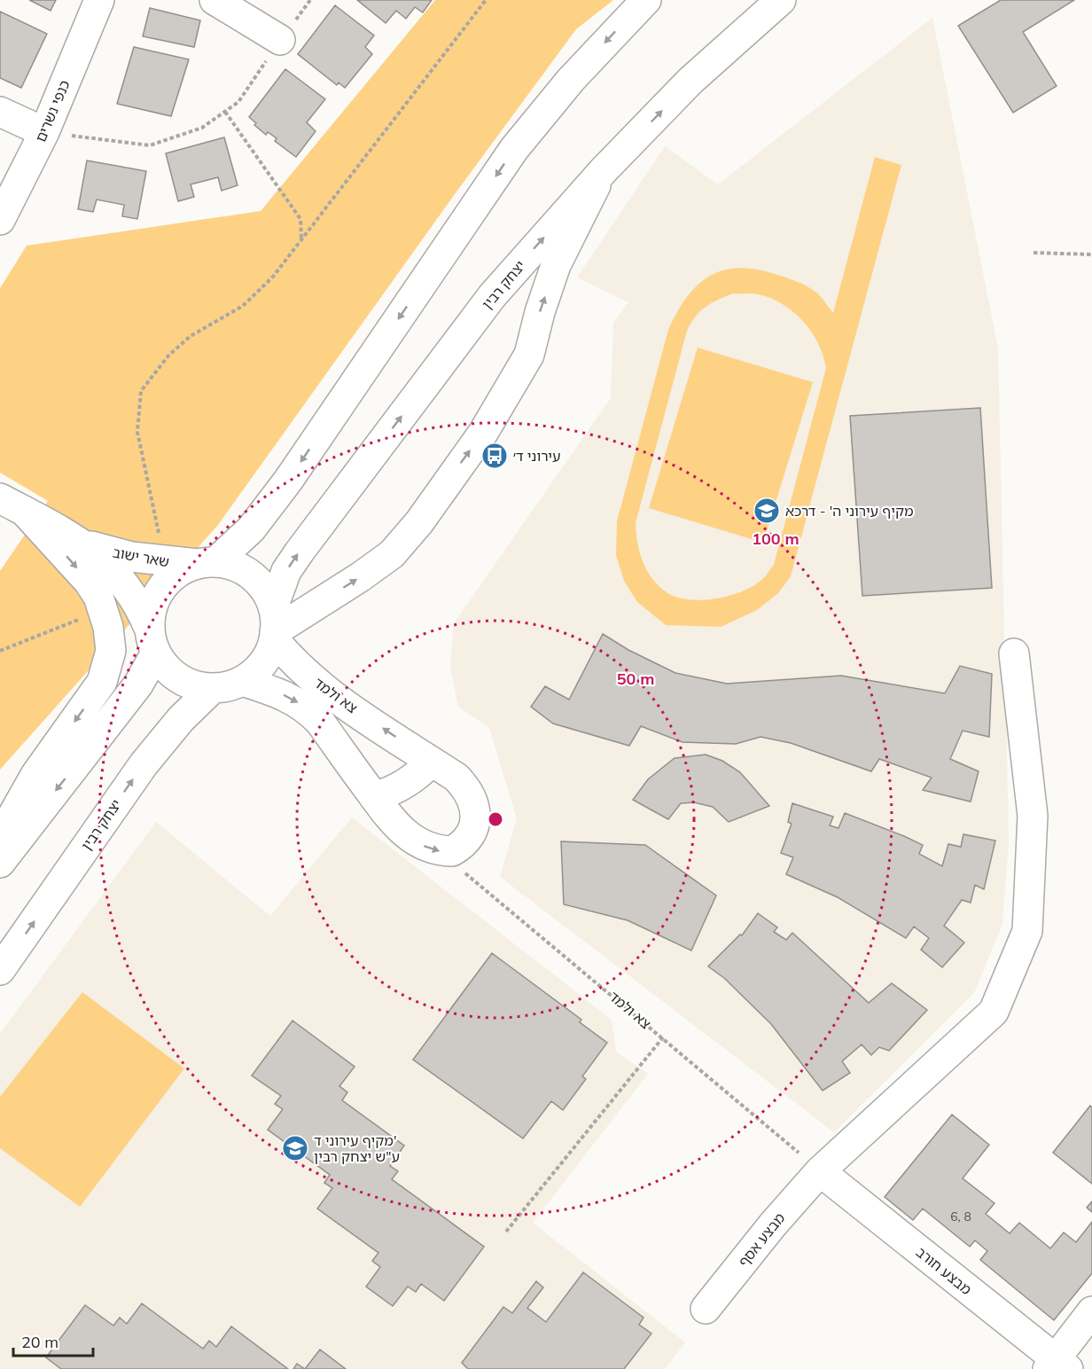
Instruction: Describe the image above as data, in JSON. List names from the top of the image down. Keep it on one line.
{"streets":{"main road":["כנפי נשרים","יצחק רבין","שאר ישוב","צא ולמד","מבצע אסף","מבצע חורב"]},"crossings":[["יצחק רבין","שאר ישוב"],["יצחק רבין","צא ולמד"],["שאר ישוב","צא ולמד"],["צא ולמד","מבצע אסף"],["צא ולמד","מבצע חורב"],["מבצע אסף","מבצע חורב"]],"places":{"bus stop":["עירוני ד׳"],"school or university":["מקיף עירוני ה' - דרכא","מקיף עירוני ד' ע\"ש יצחק רבין"]},"house_numbers":["6, 8"],"scale_bar":"20 m","rings":["100 m","50 m"]}
